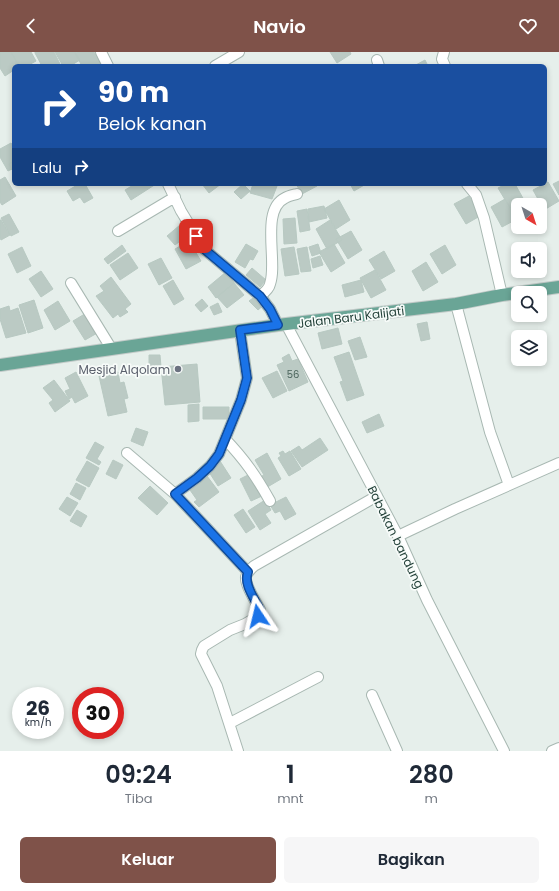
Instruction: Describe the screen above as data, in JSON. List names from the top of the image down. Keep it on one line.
{"streets":{"main road":["Jalan Baru Kalijati"],"street":["Babakan bandung"]},"crossings":[["Jalan Baru Kalijati","Babakan bandung"]],"places":["Mesjid Alqolam"],"house_numbers":["56"],"north":"bottom right","page":{"header":"Navio","turn":["90 m","Belok kanan"],"then":"Lalu","speed":"26 km/h","limit":"30","eta":["09:24","Tiba","1","mnt","280","m"],"buttons":["Keluar","Bagikan"]}}
